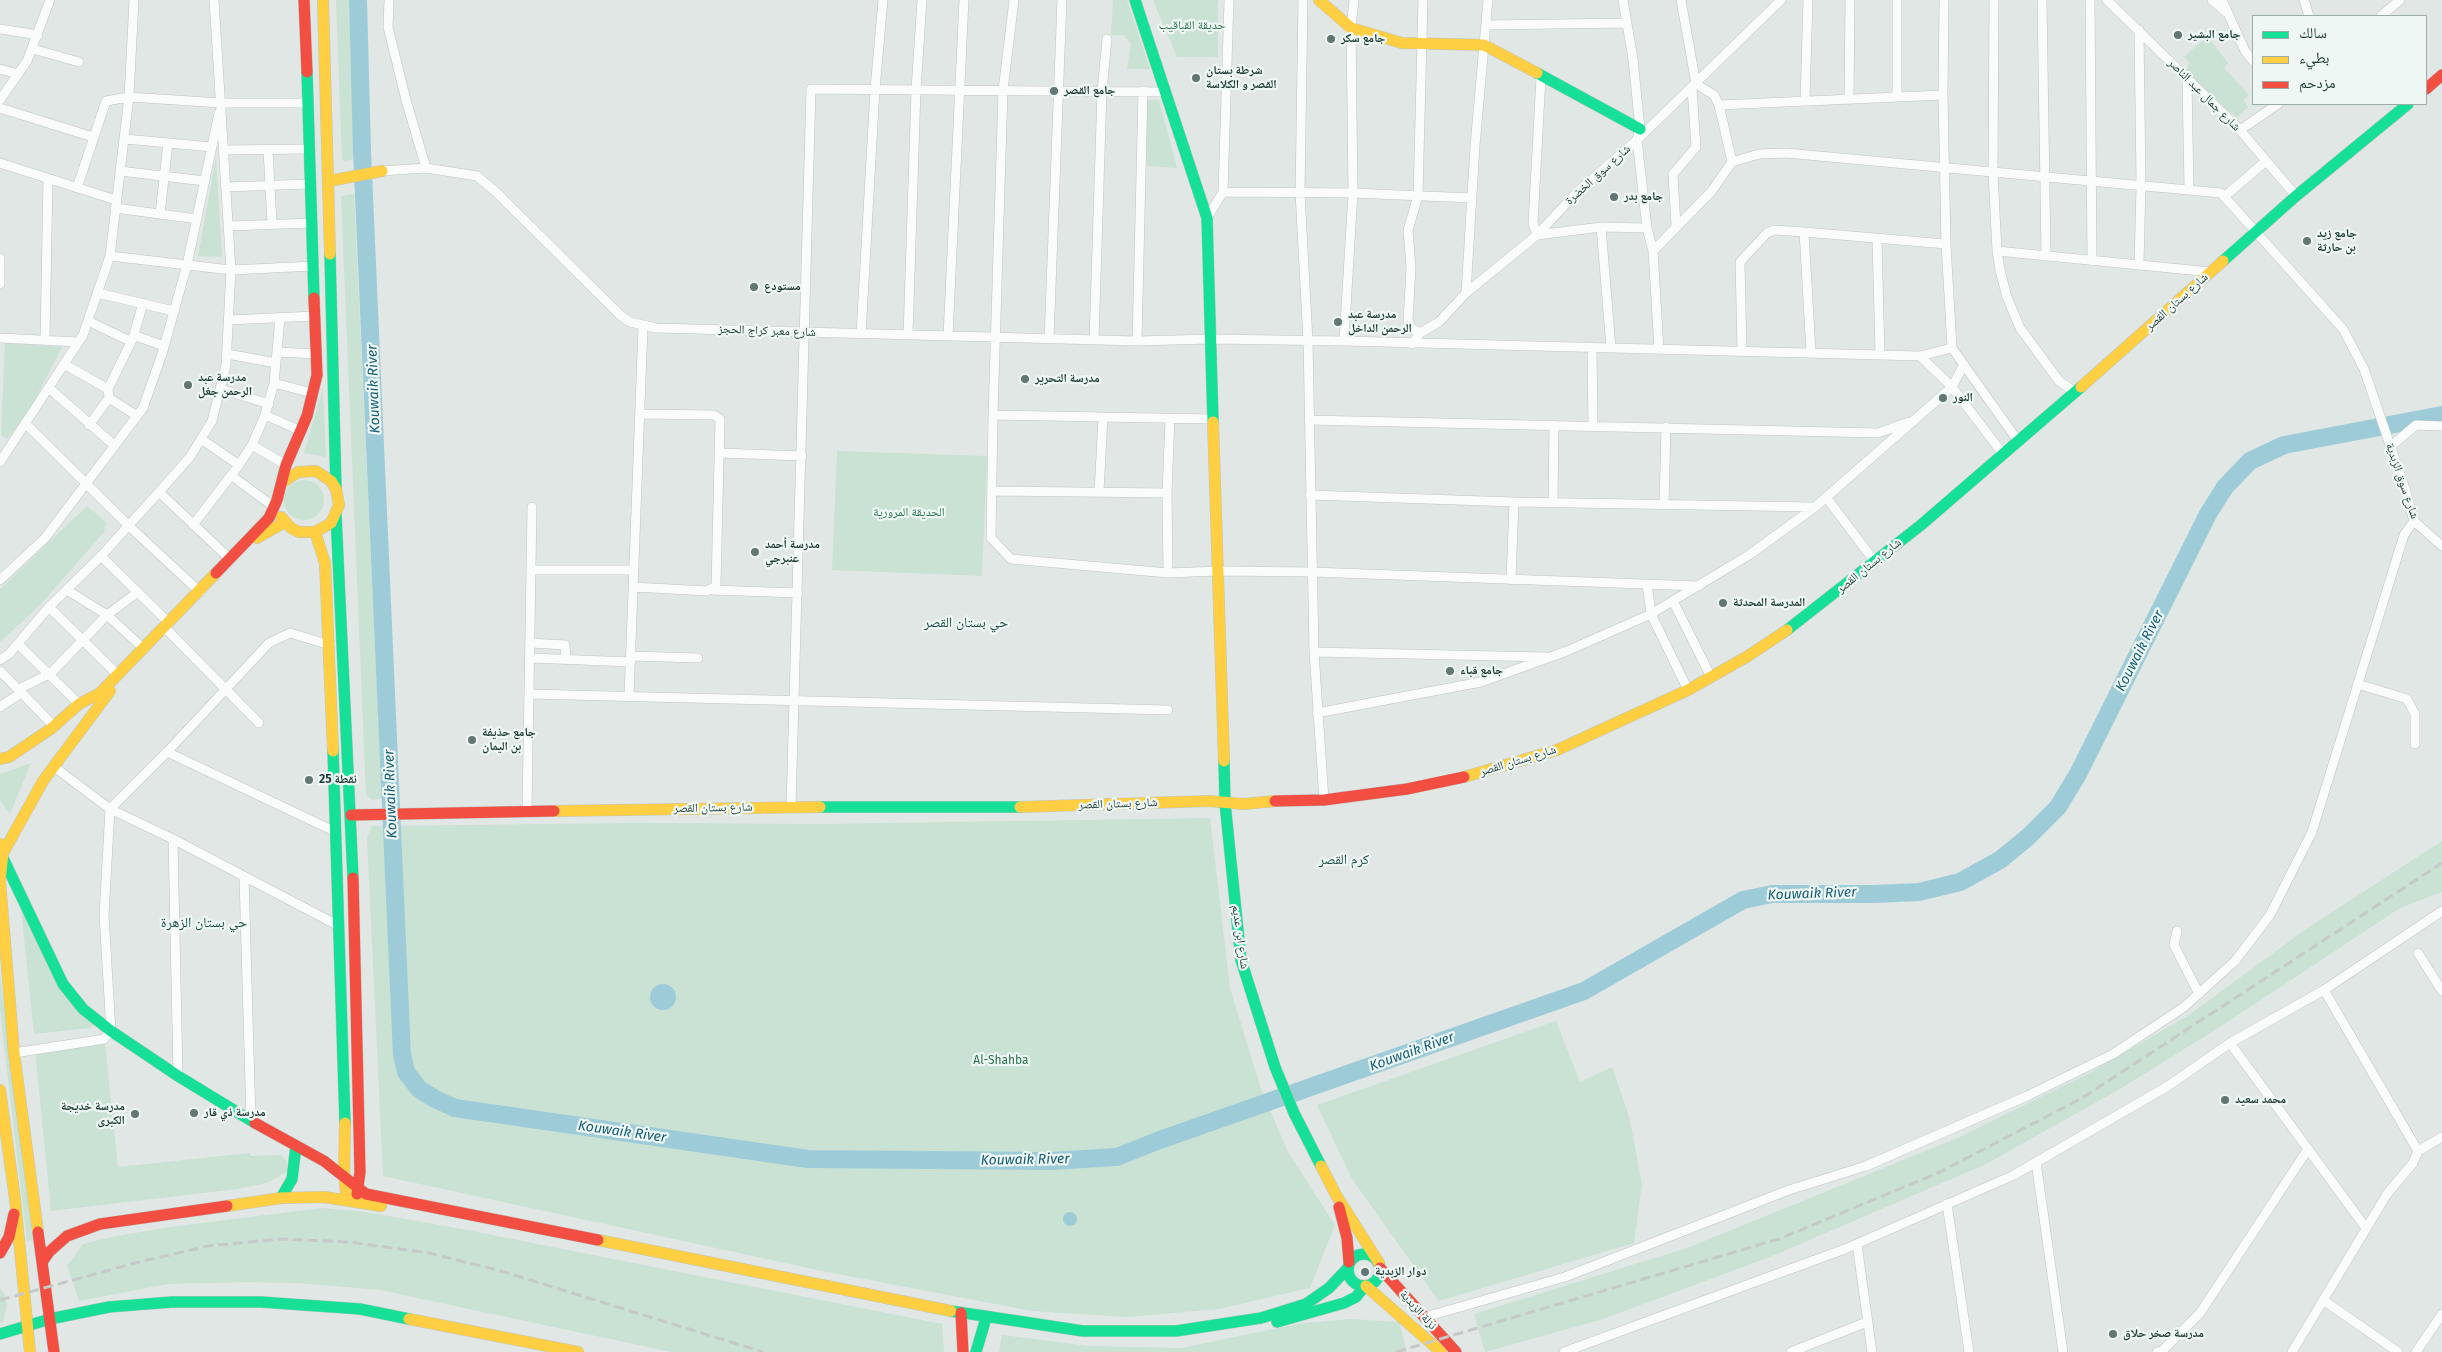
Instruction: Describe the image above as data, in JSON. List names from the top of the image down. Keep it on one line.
{"streets":{"main road":["شارع بستان القصر","شارع ابن عديم","نزلة الزبدية"],"street":["شارع جمال عبد الناصر","شارع سوق الخضرة","شارع معبر كراج الحجز","شارع سوق الزبدية"]},"crossings":[["شارع جمال عبد الناصر","شارع بستان القصر"],["شارع سوق الخضرة","شارع معبر كراج الحجز"],["شارع بستان القصر","شارع سوق الزبدية"],["شارع بستان القصر","شارع ابن عديم"],["شارع معبر كراج الحجز","شارع ابن عديم"],["شارع ابن عديم","نزلة الزبدية"]],"districts":["حي بستان القصر","كرم القصر","حي بستان الزهرة"],"water":["Kouwaik River"],"parks":["حديقة القباقيب","الحديقة المرورية","Al-Shahba"],"places":["جامع البشير","جامع سكر","شرطة بستان القصر و الكلاسة","جامع القصر","جامع بدر","جامع زيد بن حارثة","مستودع","مدرسة عبد الرحمن الداخل","مدرسة التحرير","مدرسة عبد الرحمن جغل","النور","مدرسة أحمد عنبرجي","المدرسة المحدثة","جامع قباء","جامع حذيفة بن اليمان","نقطة 25","محمد سعيد","مدرسة ذي قار","مدرسة خديجة الكبرى","دوار الزبدية","مدرسة صخر حلاق"],"legend":["سالك","بطيء","مزدحم"]}
